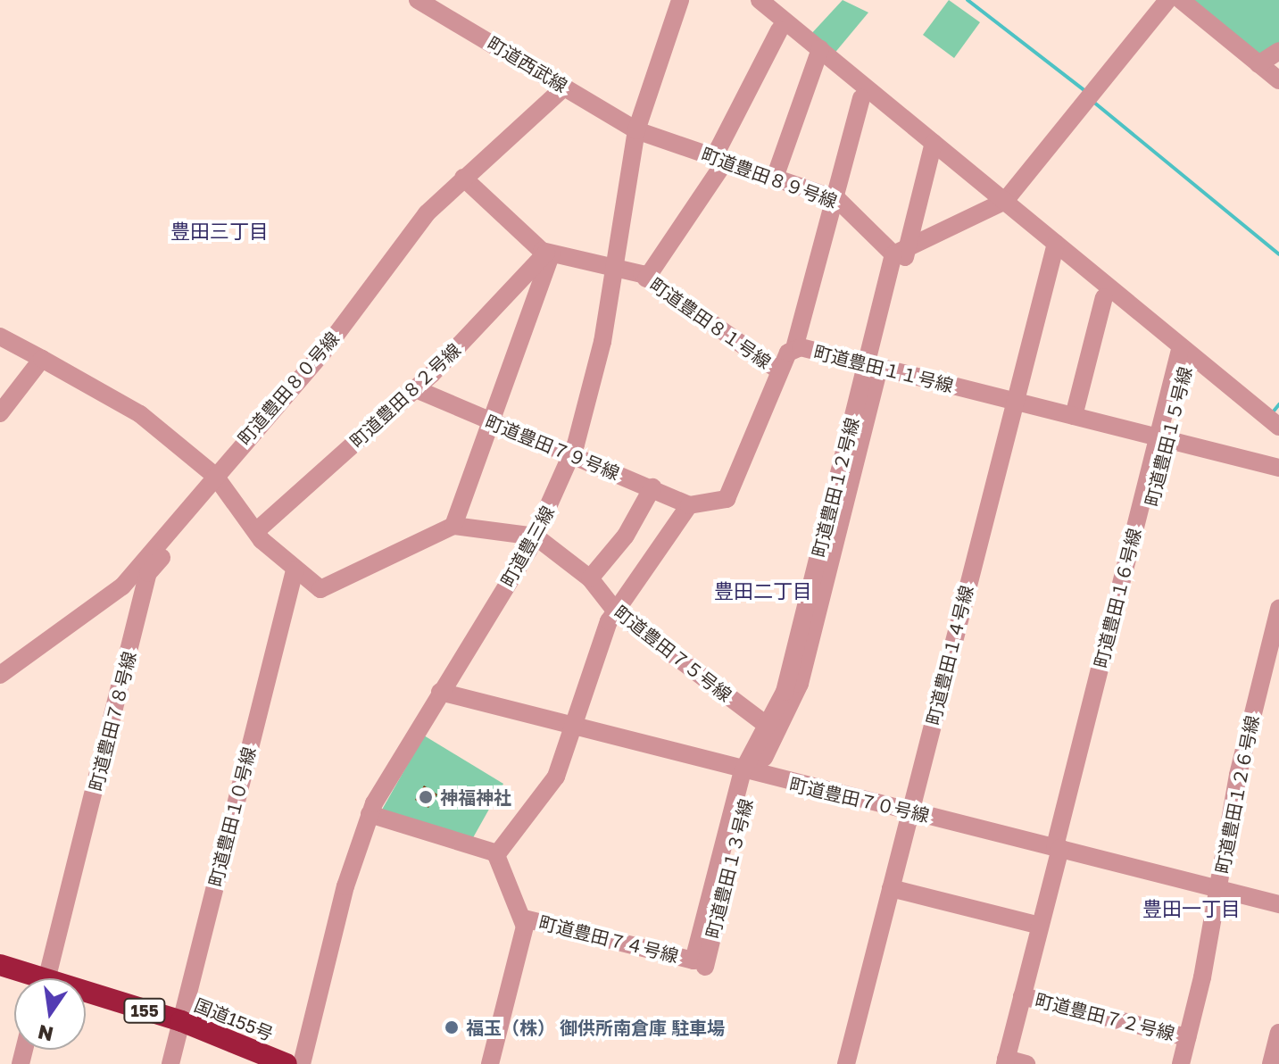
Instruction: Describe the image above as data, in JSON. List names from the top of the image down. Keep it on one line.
{"streets":{"highway":["155","国道155号"],"street":["町道西武線","町道豊田８９号線","町道豊田８１号線","町道豊田１１号線","町道豊田８０号線","町道豊田８２号線","町道豊田１５号線","町道豊田７９号線","町道豊田１２号線","町道豊三線","町道豊田７５号線","町道豊田１４号線","町道豊田７８号線","町道豊田１２６号線","町道豊田７０号線","町道豊田１０号線","町道豊田１３号線","町道豊田７４号線","町道豊田７２号線"]},"crossings":[["町道西武線","町道豊田８９号線"],["町道西武線","町道豊田８０号線"],["町道西武線","町道豊三線"],["町道豊田８９号線","町道豊田１２号線"],["町道豊田８９号線","町道豊三線"],["町道豊田８１号線","町道豊田１１号線"],["町道豊田８１号線","町道豊田８２号線"],["町道豊田８１号線","町道豊三線"],["町道豊田１１号線","町道豊田１５号線"],["町道豊田１１号線","町道豊田７９号線"],["町道豊田１１号線","町道豊田１２号線"],["町道豊田１１号線","町道豊田１４号線"],["町道豊田１１号線","町道豊田１３号線"],["町道豊田８０号線","町道豊田７８号線"],["町道豊田８２号線","町道豊田７９号線"],["町道豊田１５号線","町道豊田７０号線"],["町道豊田１５号線","町道豊田７２号線"],["町道豊田７９号線","町道豊三線"],["町道豊田１２号線","町道豊田７５号線"],["町道豊田１２号線","町道豊田７０号線"],["町道豊田１２号線","町道豊田１３号線"],["町道豊田１２号線","町道豊田７４号線"],["町道豊三線","町道豊田７５号線"],["町道豊三線","町道豊田７０号線"],["町道豊田１４号線","町道豊田７０号線"],["町道豊田７８号線","国道155号"],["町道豊田１２６号線","町道豊田７０号線"],["町道豊田１２６号線","町道豊田７２号線"],["町道豊田７０号線","町道豊田１３号線"],["町道豊田１０号線","国道155号"]],"districts":["豊田三丁目","豊田二丁目","豊田一丁目"],"places":["神福神社","福玉（株） 御供所南倉庫 駐車場"],"north":"bottom"}
